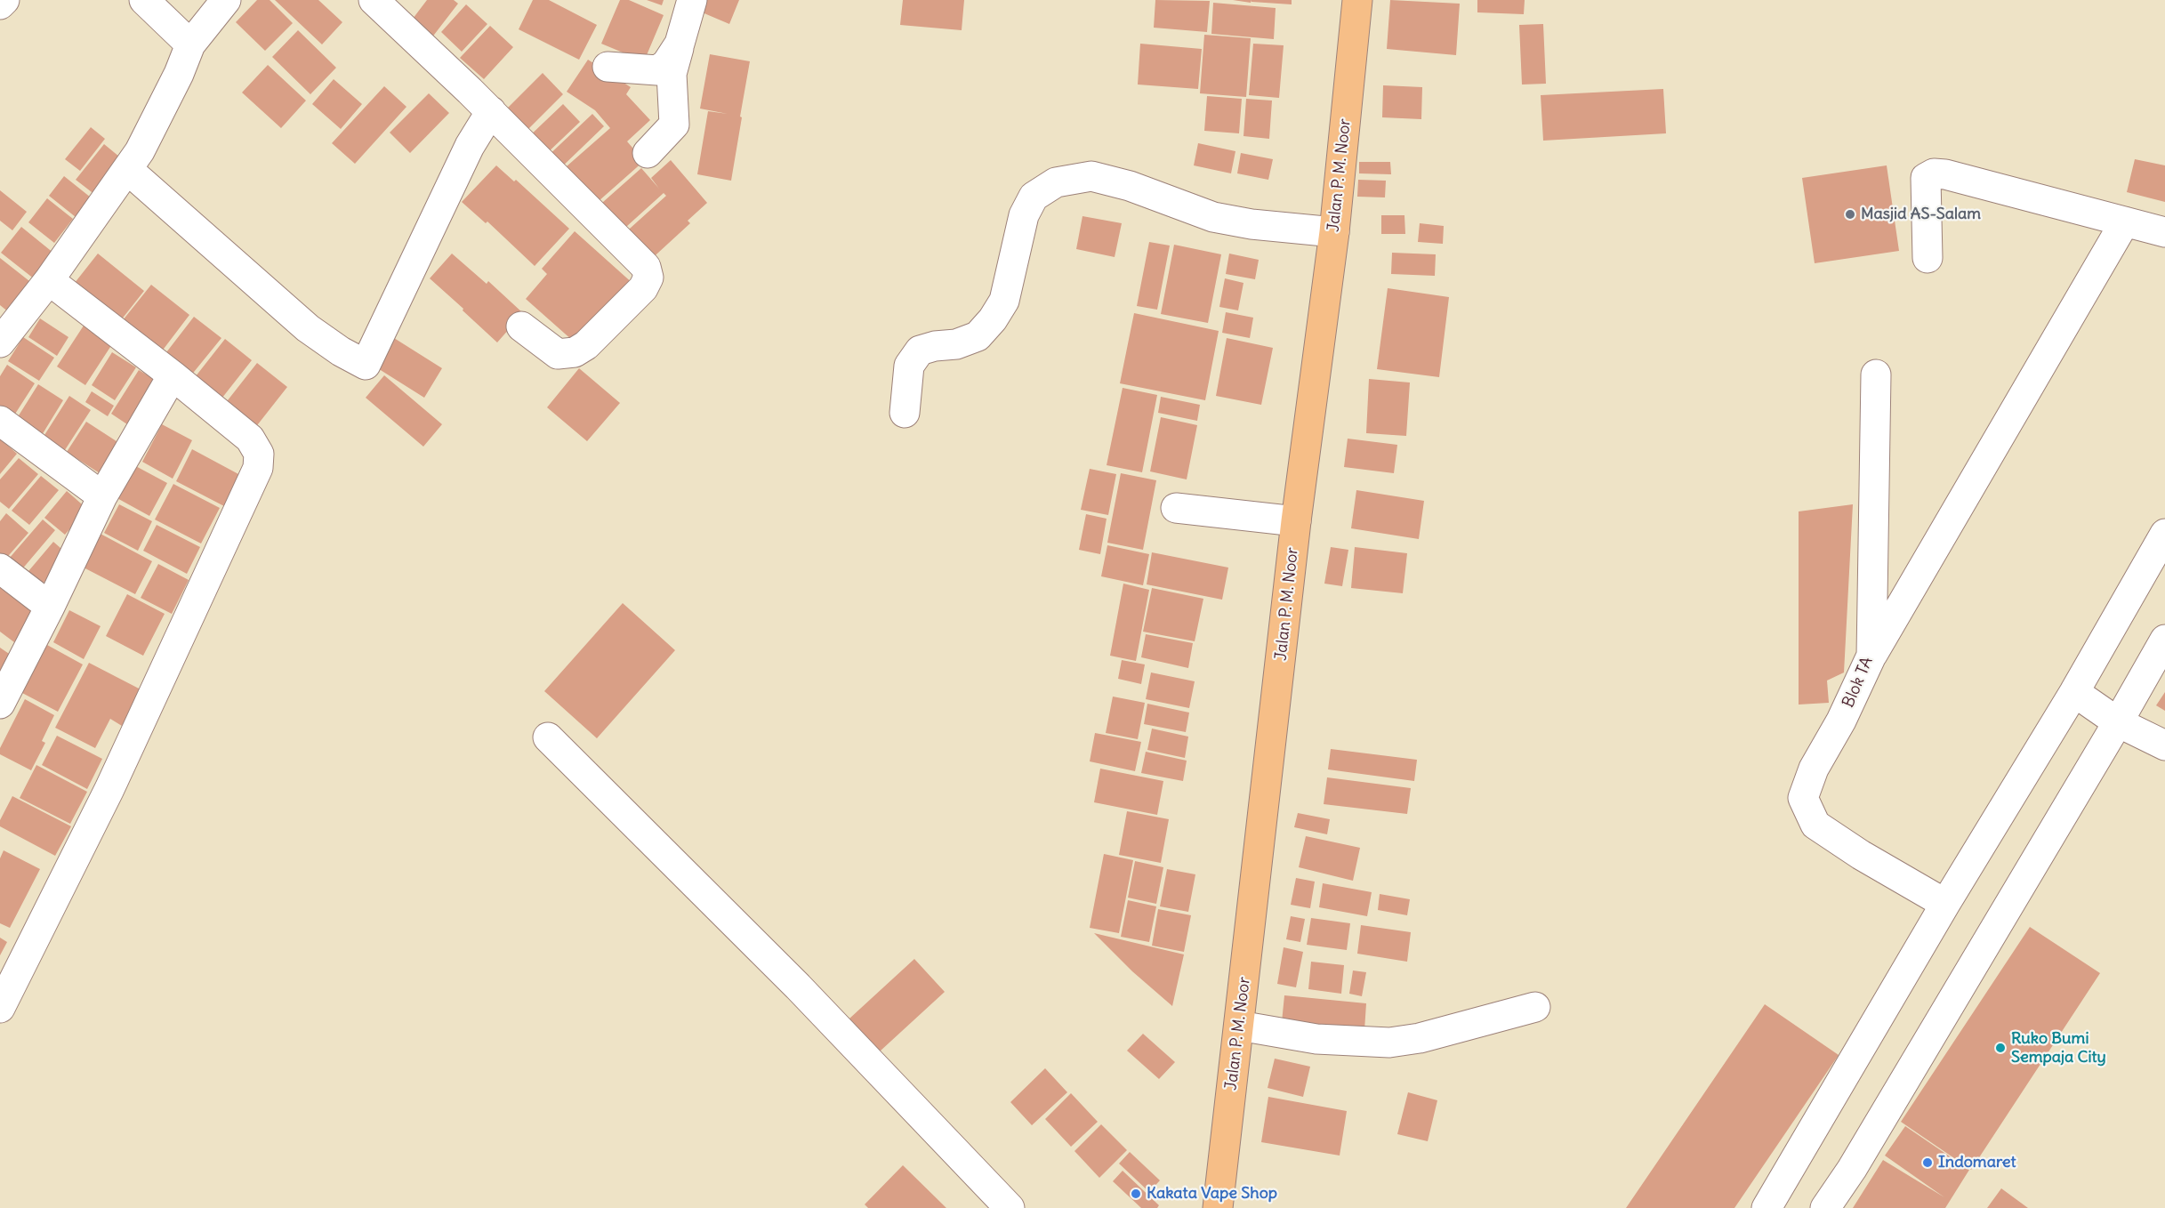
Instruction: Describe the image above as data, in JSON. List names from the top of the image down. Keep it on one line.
{"streets":{"highway":["Jalan P. M. Noor"],"street":["Blok TA"]},"places":["Masjid AS-Salam","Ruko Bumi Sempaja City","Indomaret","Kakata Vape Shop"]}
